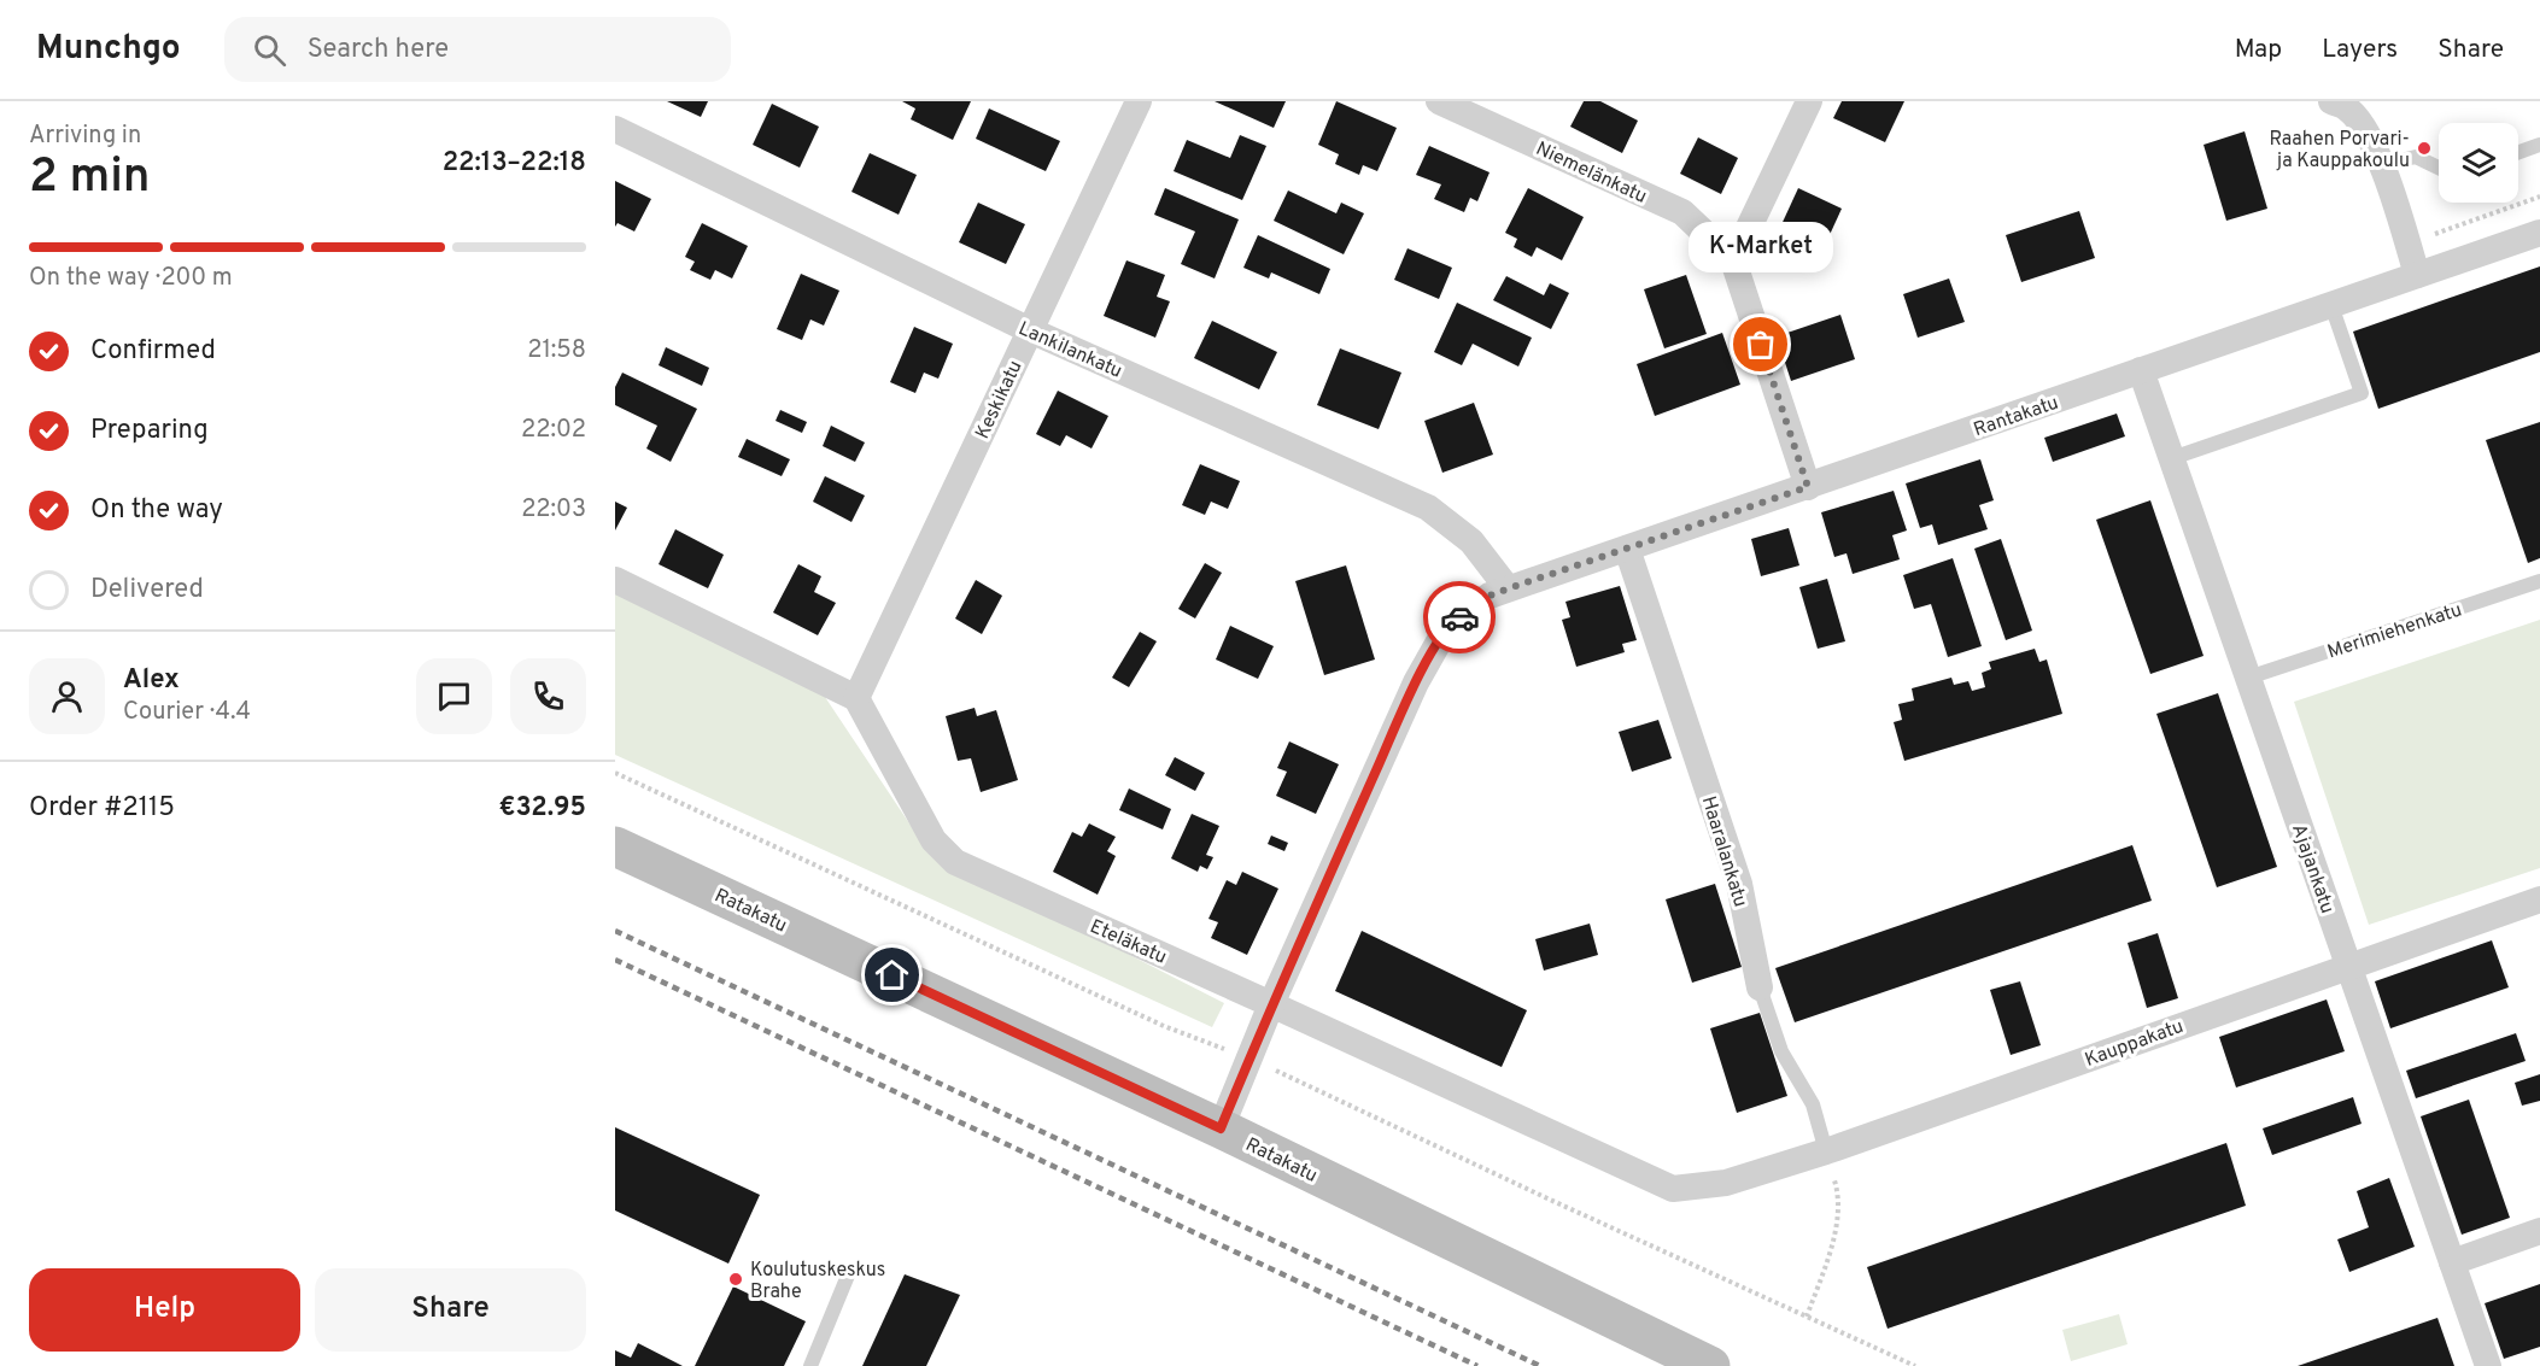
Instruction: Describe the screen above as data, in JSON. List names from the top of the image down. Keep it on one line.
{"streets":{"main road":["Ratakatu"],"street":["Niemelänkatu","Lankilankatu","Keskikatu","Rantakatu","Haaralankatu","Ajajankatu","Eteläkatu","Kauppakatu"],"lane":["Merimiehenkatu"]},"crossings":[["Lankilankatu","Keskikatu"],["Lankilankatu","Rantakatu"],["Keskikatu","Eteläkatu"],["Rantakatu","Haaralankatu"],["Rantakatu","Ajajankatu"],["Rantakatu","Ratakatu"],["Rantakatu","Eteläkatu"],["Merimiehenkatu","Ajajankatu"],["Haaralankatu","Kauppakatu"],["Ajajankatu","Kauppakatu"],["Eteläkatu","Kauppakatu"]],"places":["Raahen Porvari- ja Kauppakoulu","K-Market","Koulutuskeskus Brahe"],"page":{"header":"Munchgo","search":"Search here","nav":["Map","Layers","Share"],"heading":["2 min","Arriving in","22:13–22:18"],"panel":["Alex","Courier · 4.4","Order #2115","€32.95"],"bubble":"K-Market","bar":"On the way · 200 m","list":[["Confirmed","21:58"],["Preparing","22:02"],["On the way","22:03"],"Delivered"],"buttons":["Help","Share"]}}
